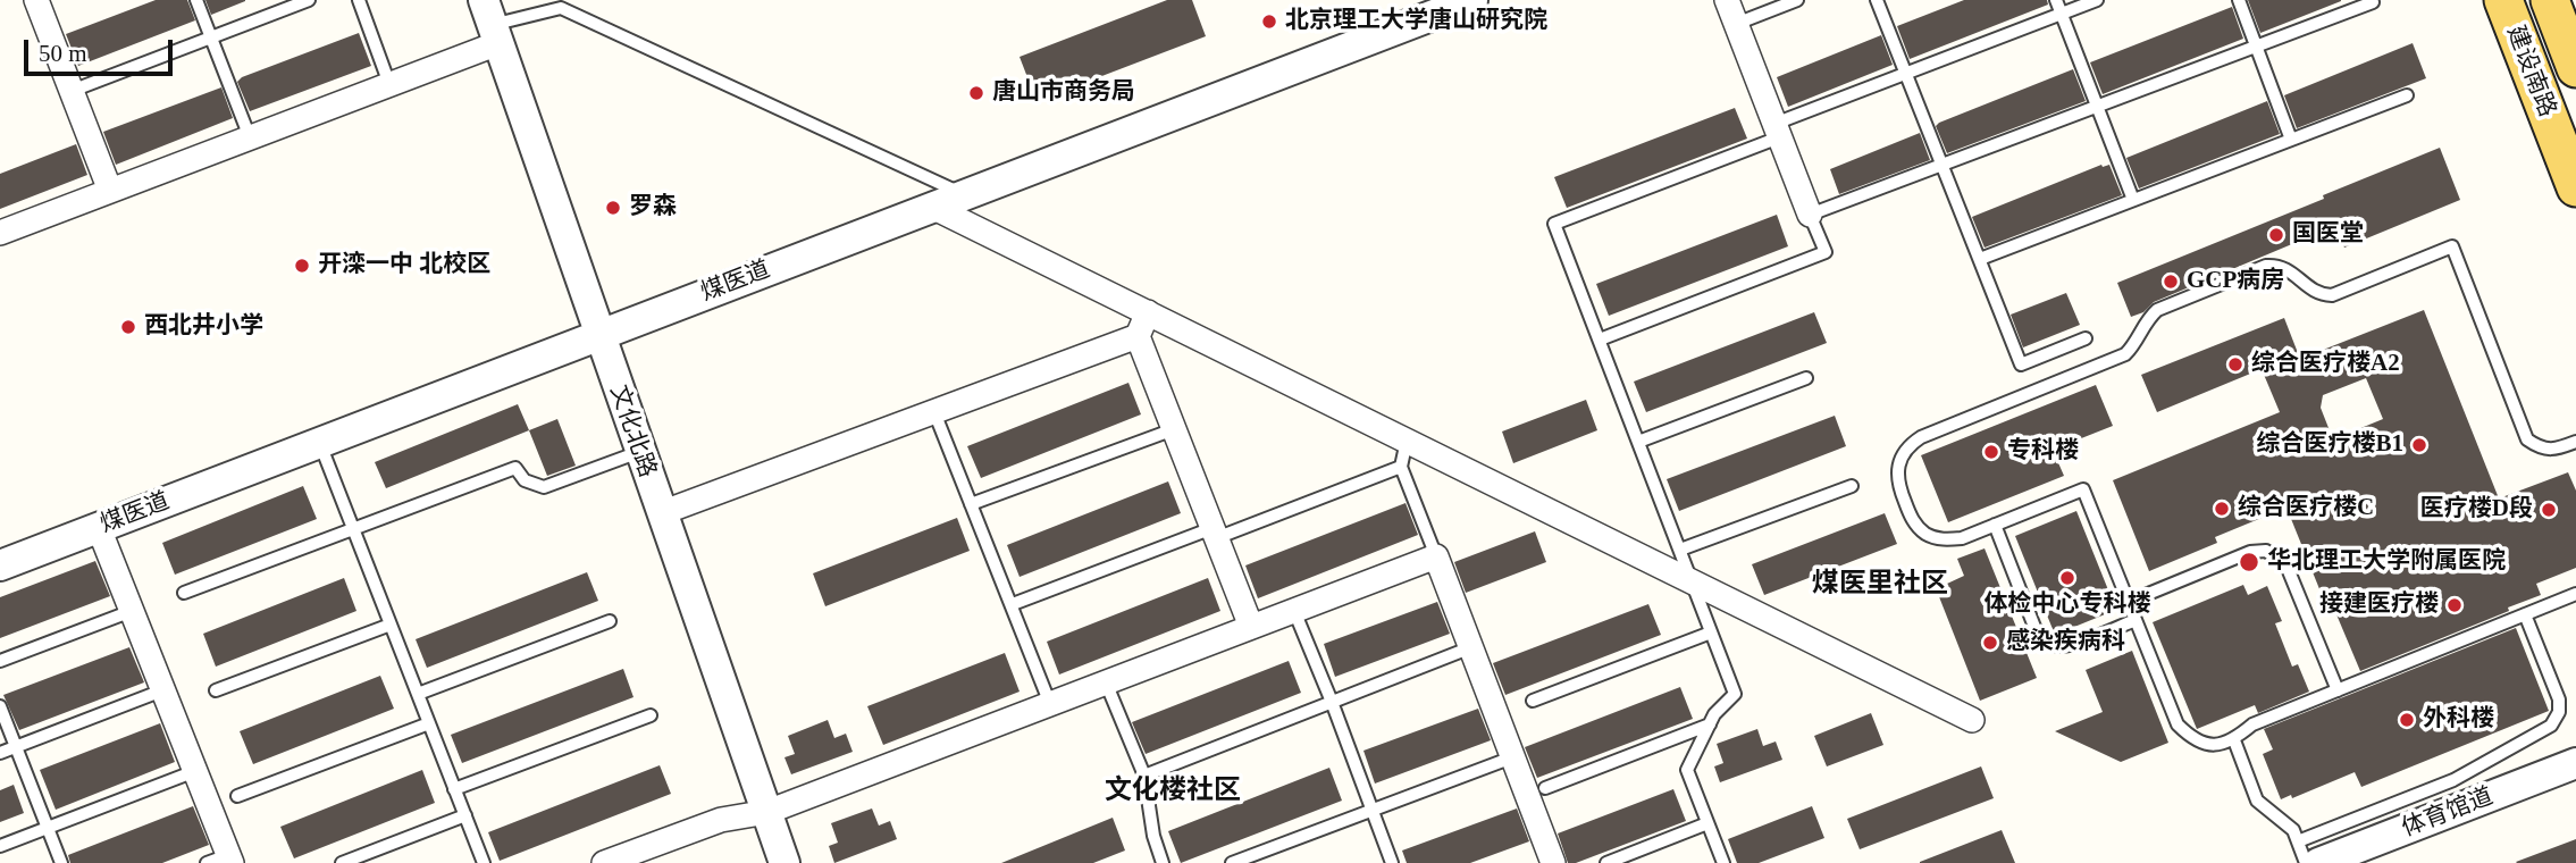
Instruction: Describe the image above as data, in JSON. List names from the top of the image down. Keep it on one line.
{"streets":{"main road":["建设南路"],"street":["煤医道","文化北路","体育馆道"]},"crossings":[["煤医道","文化北路"]],"districts":["煤医里社区","文化楼社区"],"places":["北京理工大学唐山研究院","唐山市商务局","罗森","国医堂","开滦一中 北校区","GCP病房","西北井小学","综合医疗楼A2","综合医疗楼B1","专科楼","综合医疗楼C","医疗楼D段","华北理工大学附属医院","体检中心专科楼","接建医疗楼","感染疾病科","外科楼"],"scale_bar":"50 m"}
